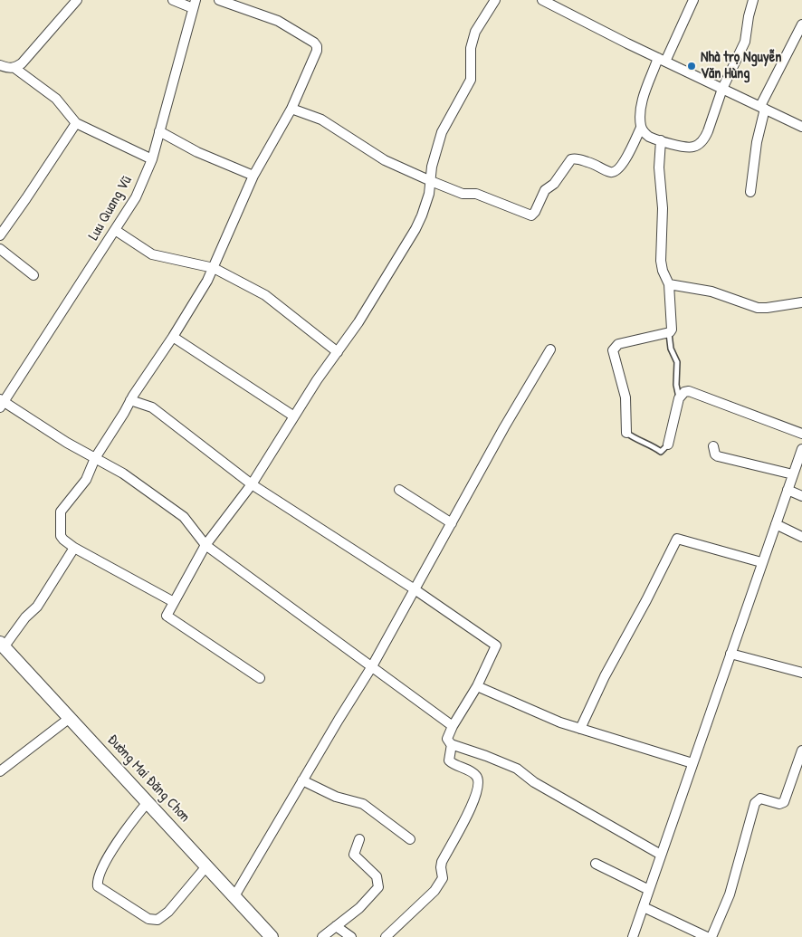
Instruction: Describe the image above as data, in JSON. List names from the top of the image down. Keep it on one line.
{"streets":{"main road":["Đường Mai Đăng Chơn"],"street":["Lưu Quang Vũ"]},"places":["Nhà trọ Nguyễn Văn Hùng"]}
